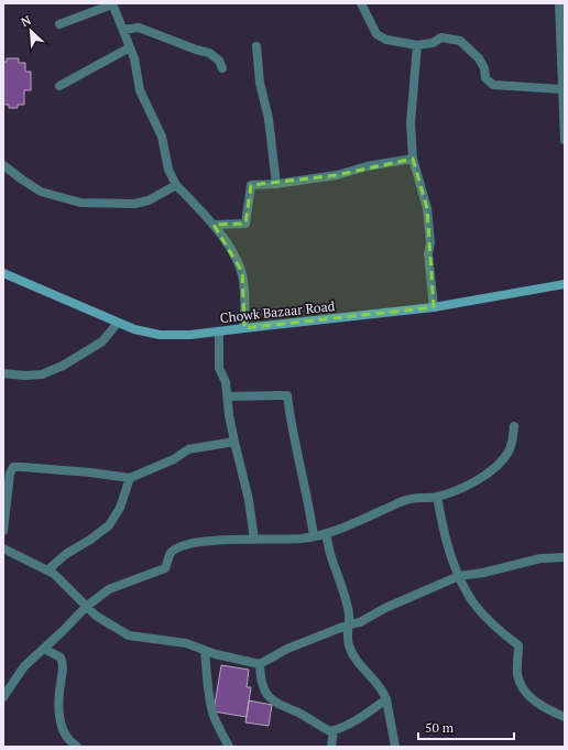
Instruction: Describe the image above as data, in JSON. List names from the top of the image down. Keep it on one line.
{"streets":{"main road":["Chowk Bazaar Road"]},"scale_bar":"50 m","north":"top left"}
